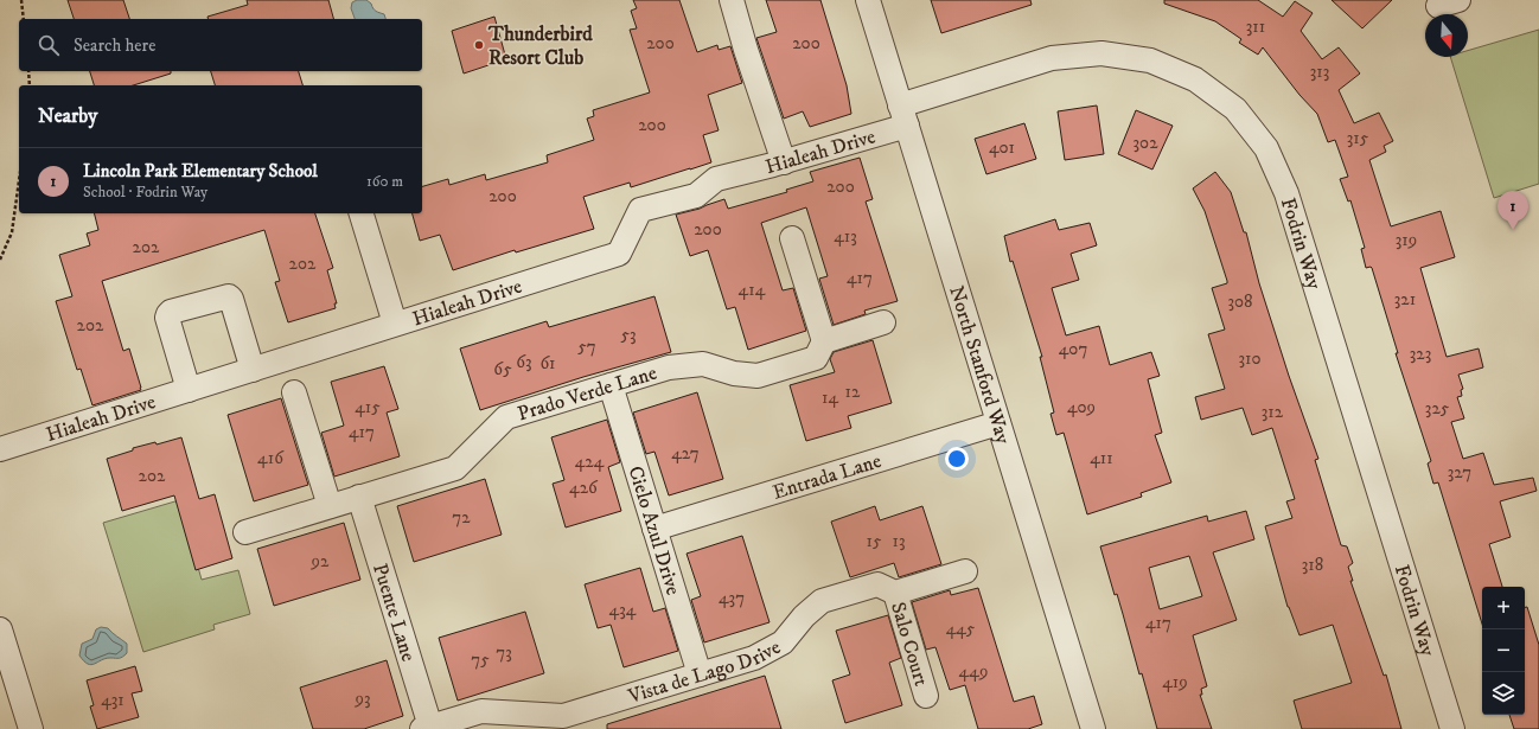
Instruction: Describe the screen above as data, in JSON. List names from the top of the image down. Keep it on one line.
{"streets":{"street":["Hialeah Drive","Fodrin Way","North Stanford Way","Prado Verde Lane","Entrada Lane","Cielo Azul Drive","Puente Lane","Salo Court","Vista de Lago Drive"]},"crossings":[["Hialeah Drive","Fodrin Way"],["Hialeah Drive","North Stanford Way"],["Fodrin Way","North Stanford Way"],["North Stanford Way","Entrada Lane"],["Prado Verde Lane","Cielo Azul Drive"],["Prado Verde Lane","Puente Lane"],["Entrada Lane","Cielo Azul Drive"],["Cielo Azul Drive","Vista de Lago Drive"],["Puente Lane","Vista de Lago Drive"],["Salo Court","Vista de Lago Drive"]],"places":["Thunderbird Resort Club"],"house_numbers":["311","200","200","313","200","315","302","401","200","200","200","413","319","202","202","417","414","321","308","202","53","57","407","323","310","63","61","65","12","14","415","409","325","312","417","427","416","411","424","327","202","426","72","15","13","92","318","437","434","417","445","73","75","449","419","93","431"],"north":"bottom","page":{"search":"Search here","heading":"Nearby","list":[{"mark":"1","name":"Lincoln Park Elementary School","note":"School · Fodrin Way","value":"160 m"}],"pins":"1","map_buttons":["+","−"]}}
